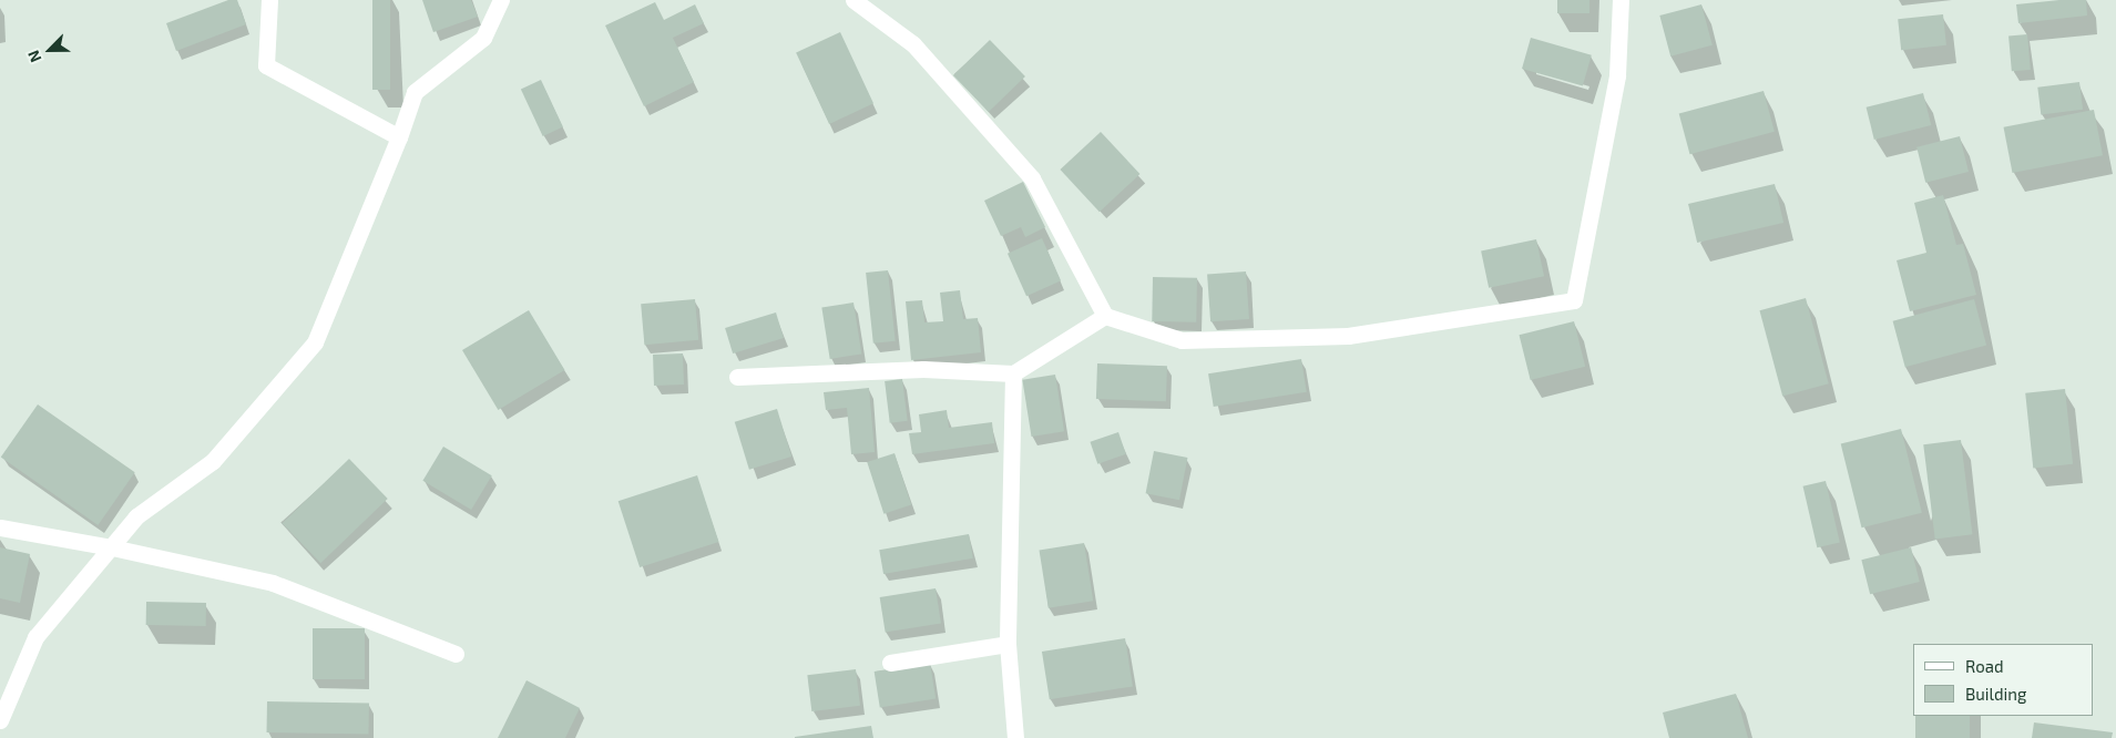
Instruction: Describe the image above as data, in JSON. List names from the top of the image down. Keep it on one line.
{"legend":["Road","Building"],"north":"bottom left"}
